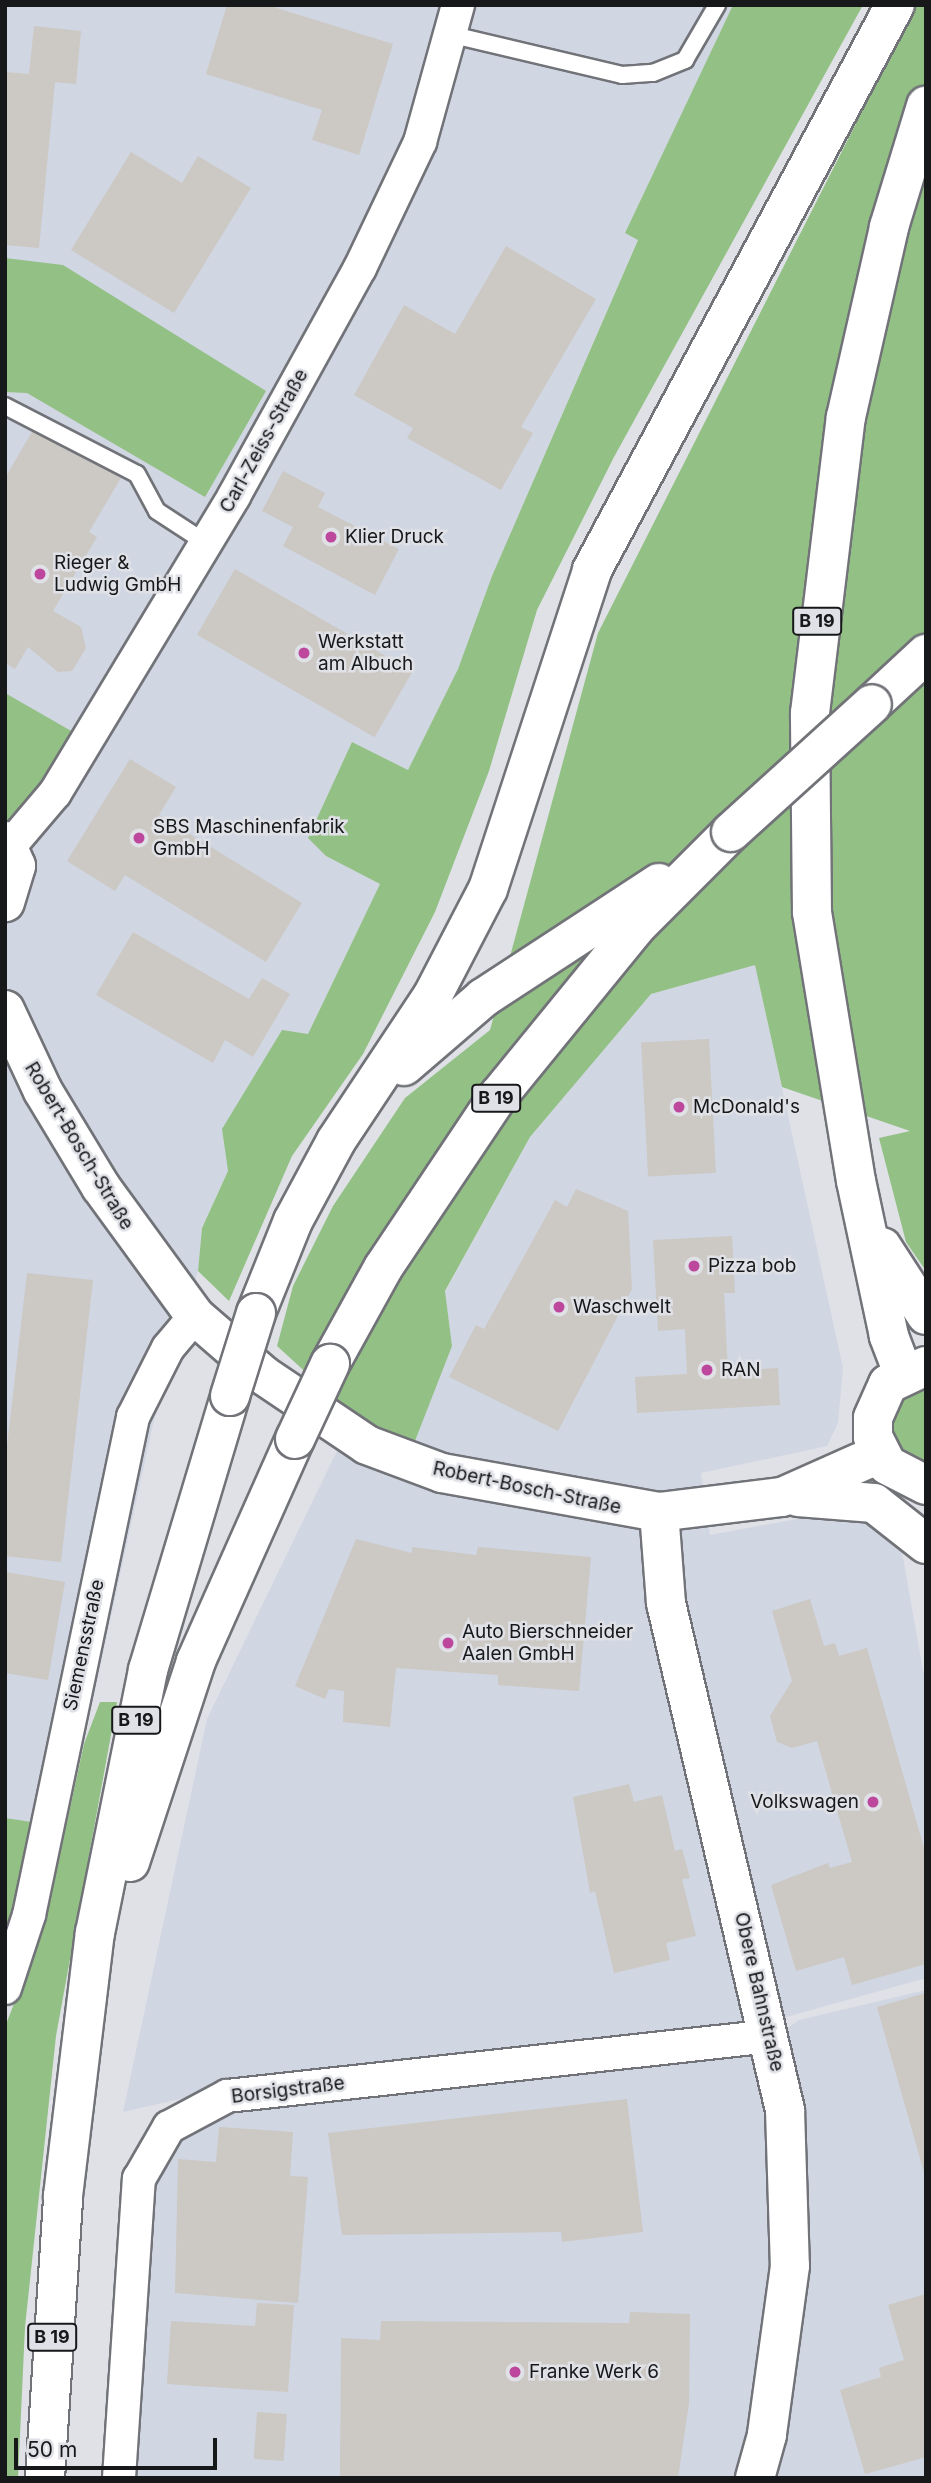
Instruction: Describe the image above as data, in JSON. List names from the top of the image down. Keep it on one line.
{"streets":{"main road":["B 19","Robert-Bosch-Straße","Obere Bahnstraße"],"street":["Carl-Zeiss-Straße","Siemensstraße","Borsigstraße"]},"crossings":[["Robert-Bosch-Straße","Siemensstraße"],["Robert-Bosch-Straße","Obere Bahnstraße"],["Obere Bahnstraße","Borsigstraße"]],"places":["Klier Druck","Rieger & Ludwig GmbH","Werkstatt am Albuch","SBS Maschinenfabrik GmbH","McDonald's","Pizza bob","Waschwelt","RAN","Auto Bierschneider Aalen GmbH","Volkswagen","Franke Werk 6"],"scale_bar":"50 m"}
